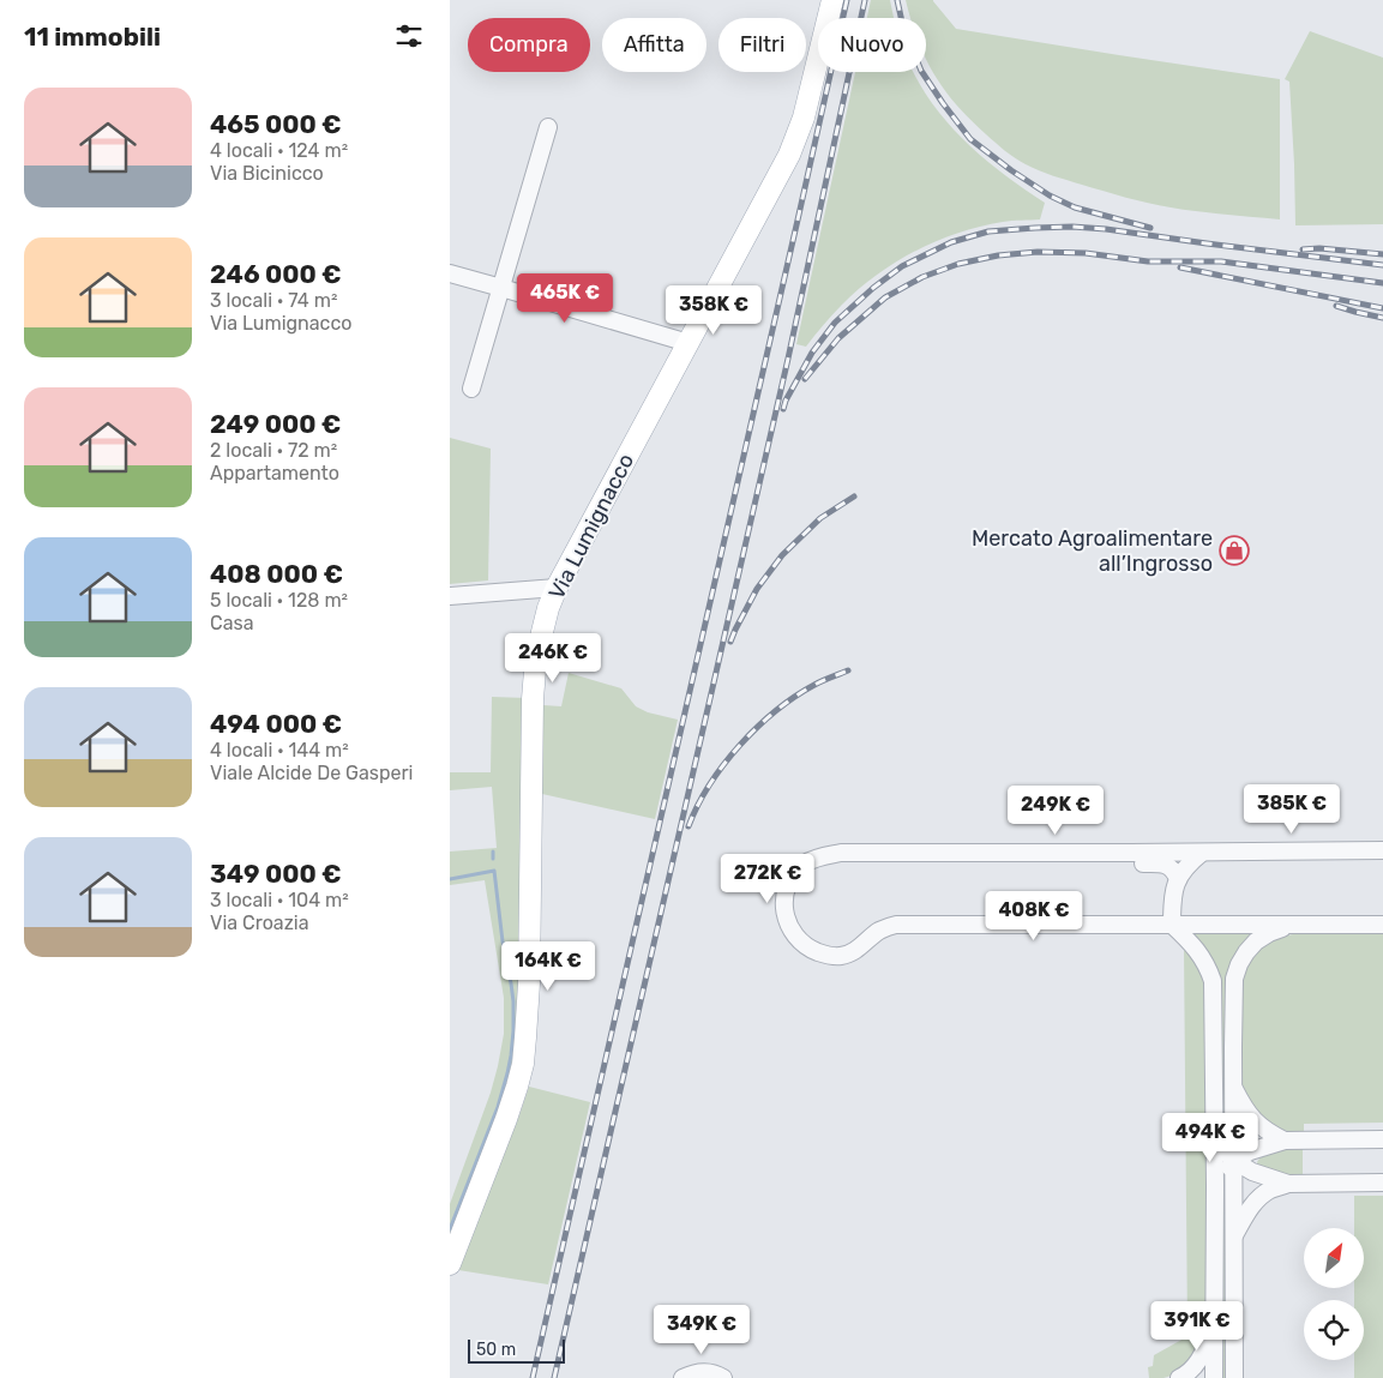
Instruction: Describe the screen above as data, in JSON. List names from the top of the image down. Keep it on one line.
{"streets":{"main road":["Via Lumignacco"]},"places":{"shop":["Mercato Agroalimentare all’Ingrosso"]},"scale_bar":"50 m","north":"top right","page":{"heading":"11 immobili","chip":["Compra","Affitta","Filtri","Nuovo"],"list":[{"name":"465 000 €","note":"4 locali · 124 m² · Via Bicinicco"},{"name":"246 000 €","note":"3 locali · 74 m² · Via Lumignacco"},{"name":"249 000 €","note":"2 locali · 72 m² · Appartamento"},{"name":"408 000 €","note":"5 locali · 128 m² · Casa"},{"name":"494 000 €","note":"4 locali · 144 m² · Viale Alcide De Gasperi"},{"name":"349 000 €","note":"3 locali · 104 m² · Via Croazia"}],"price":["465K €","358K €","246K €","385K €","249K €","272K €","408K €","164K €","494K €","391K €","349K €"],"scale":"50 m"}}
